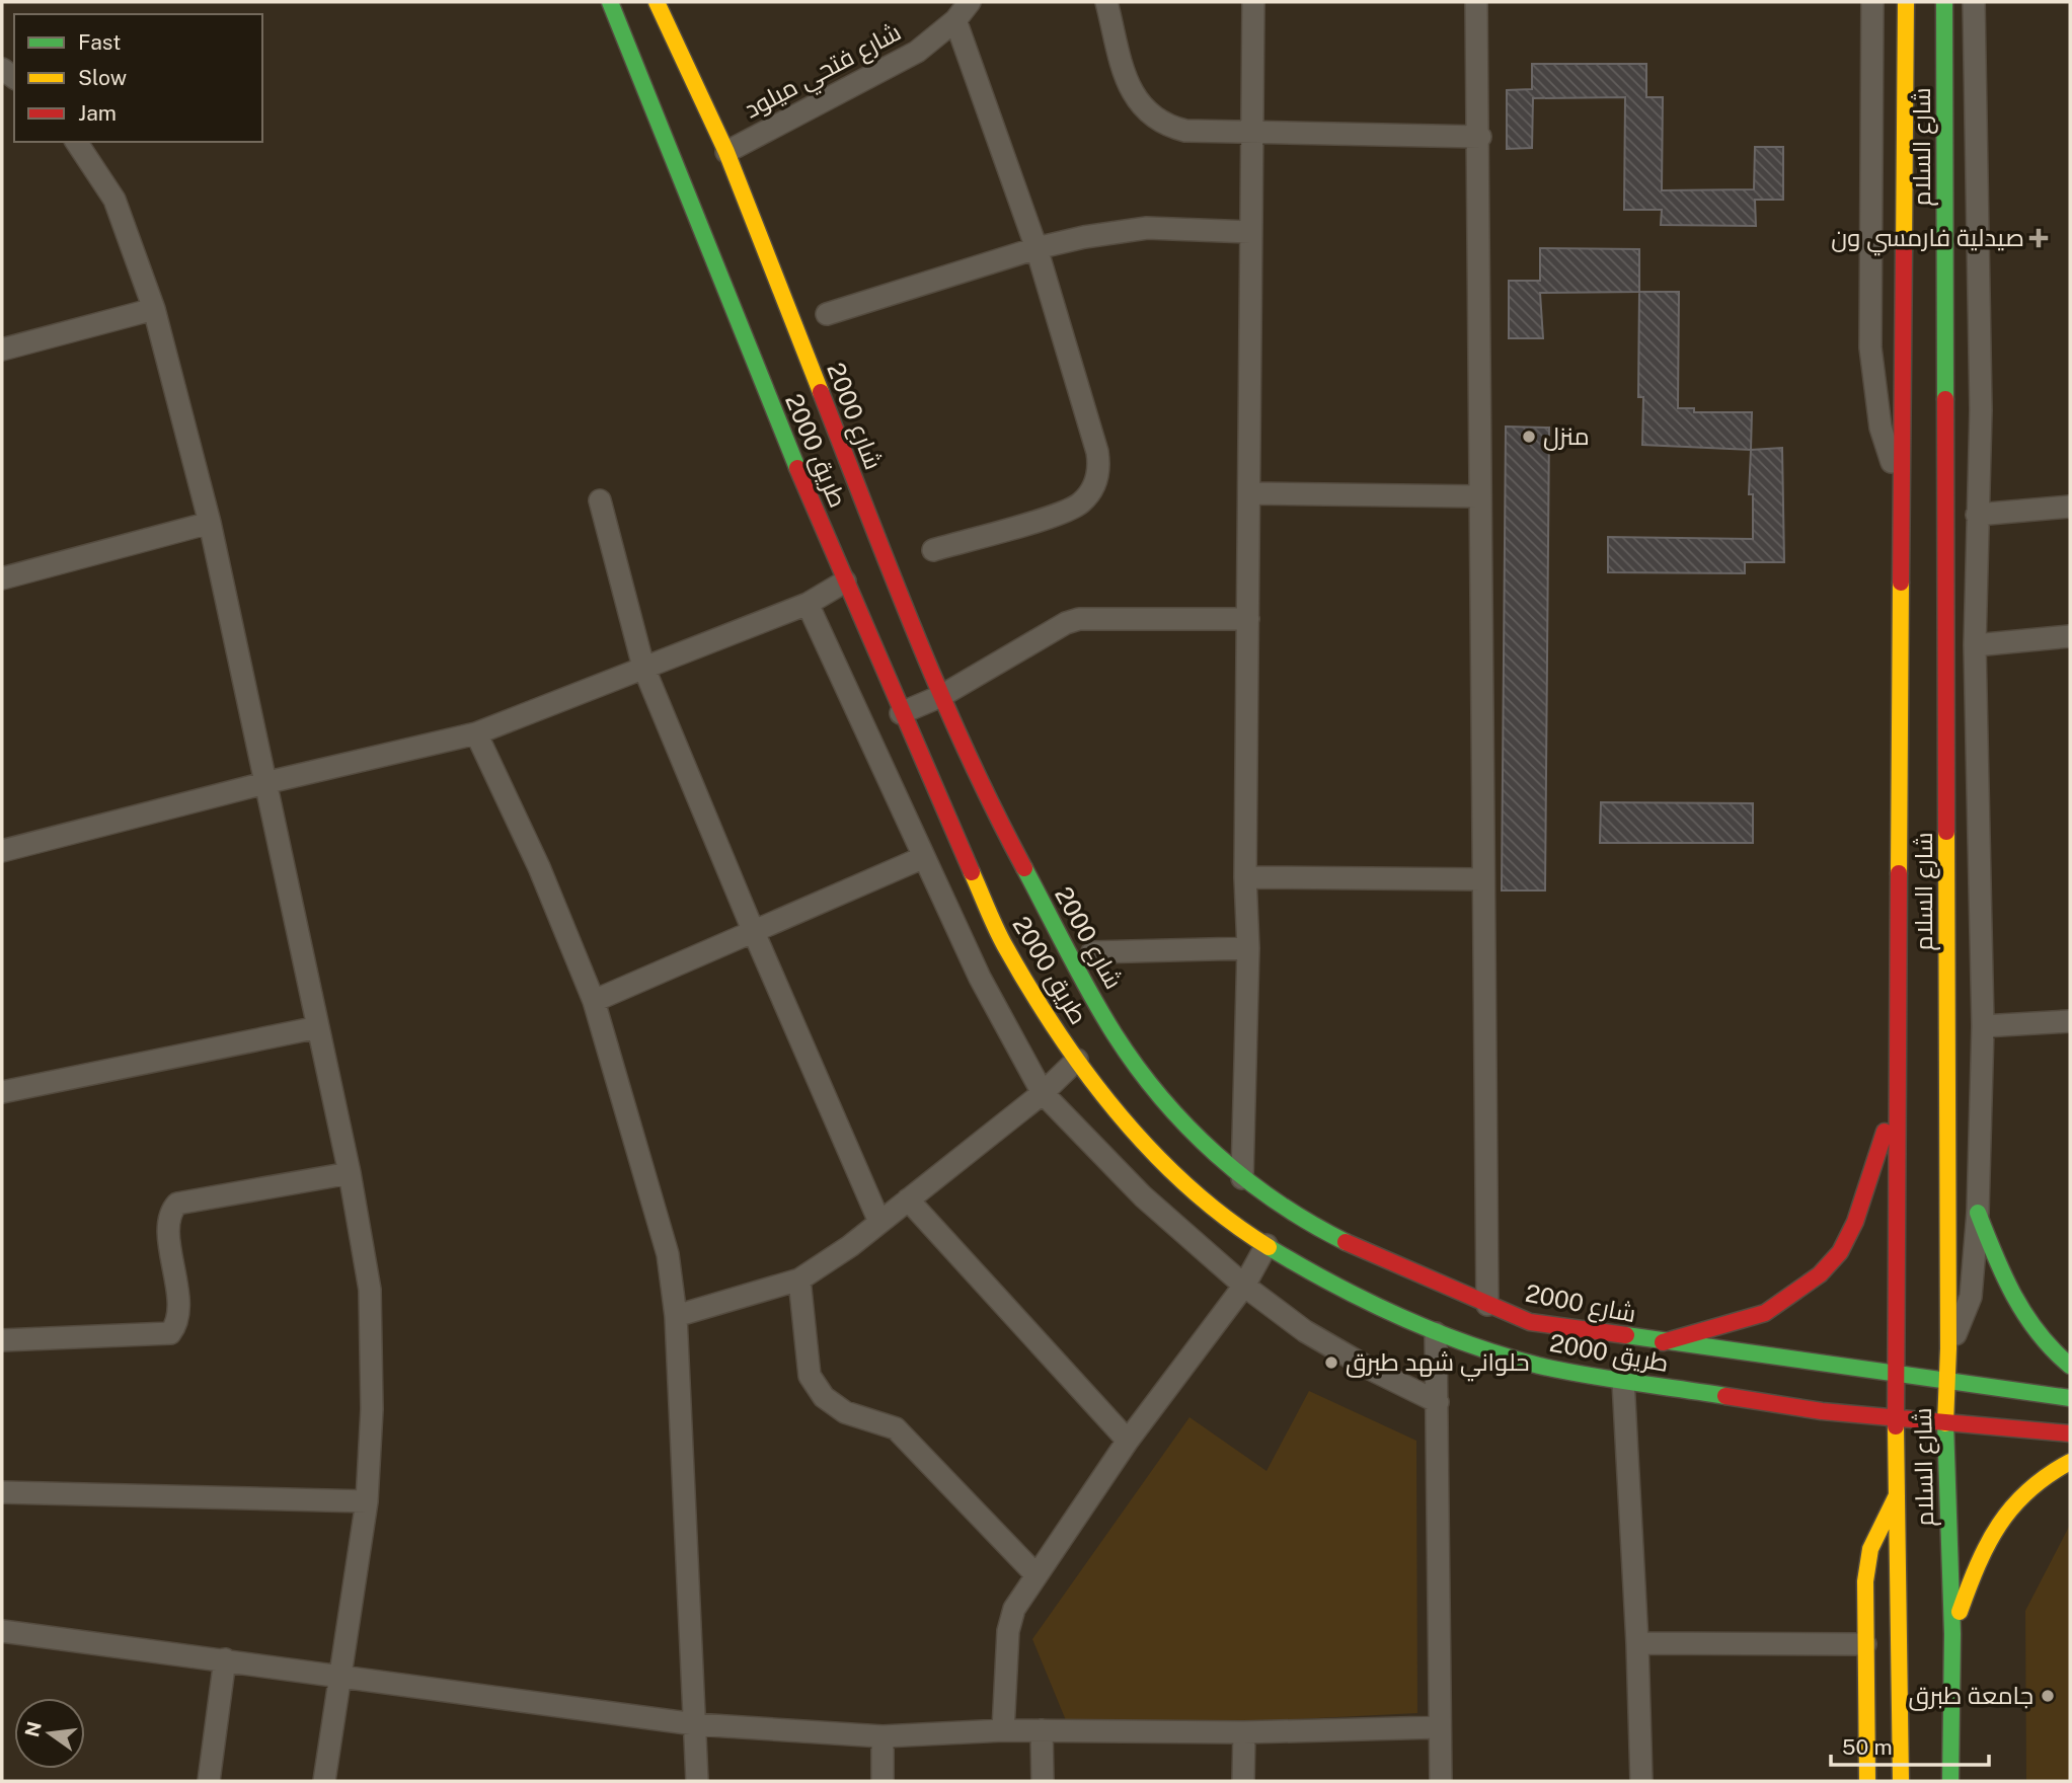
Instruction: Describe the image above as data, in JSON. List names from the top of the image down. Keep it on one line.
{"streets":{"main road":["شارع السلام","شارع 2000","طريق 2000"],"street":["شارع فتحي ميلود"]},"crossings":[["شارع فتحي ميلود","شارع 2000"],["شارع السلام","شارع 2000"],["شارع السلام","طريق 2000"]],"places":{"health":["صيدلية فارمسي ون"],"other":["منزل","حلواني شهد طبرق","جامعة طبرق"]},"legend":["Fast","Slow","Jam"],"scale_bar":"50 m","north":"left"}
